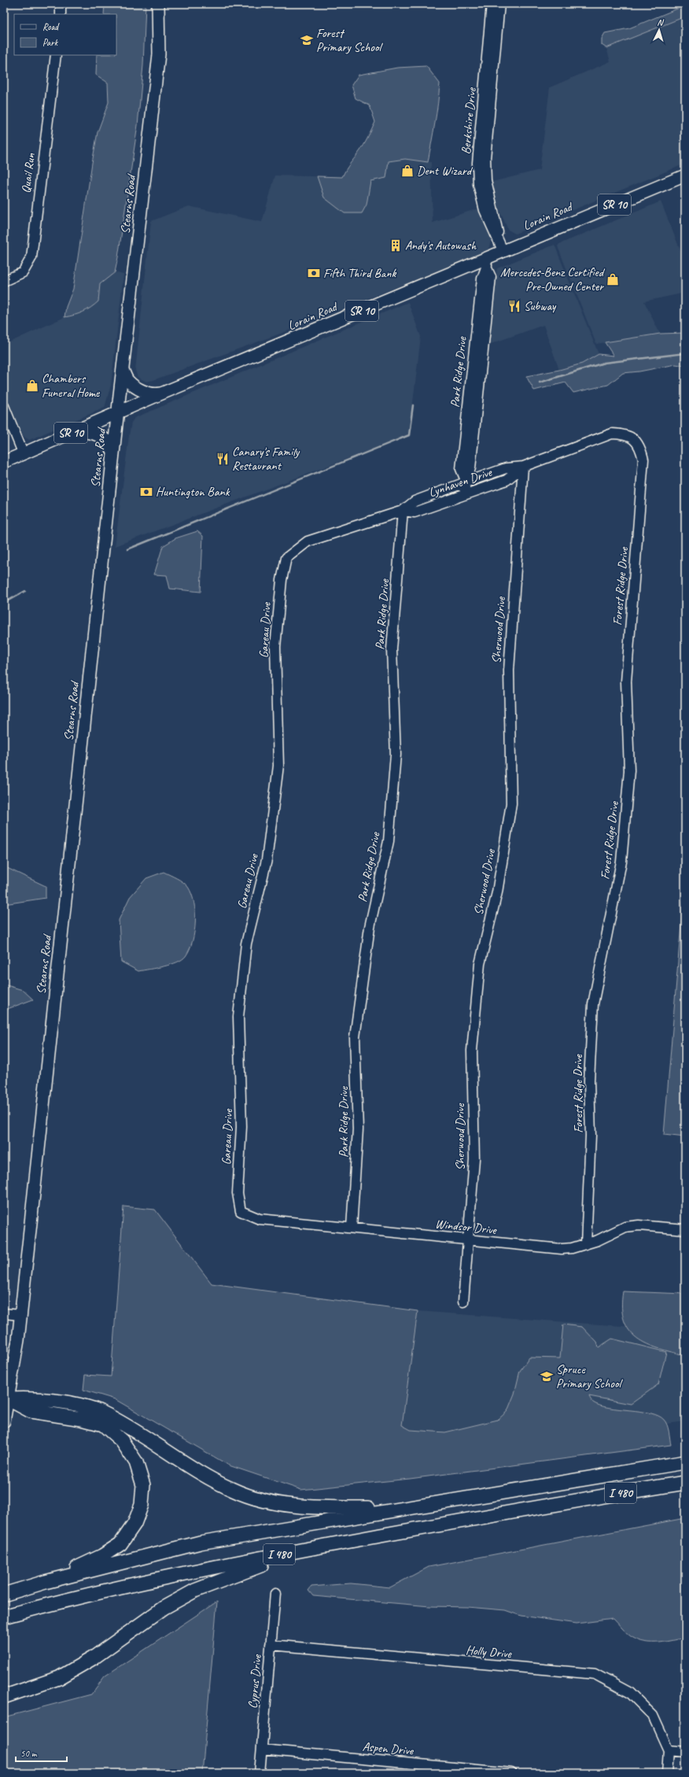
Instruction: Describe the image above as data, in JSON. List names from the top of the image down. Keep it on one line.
{"streets":{"highway":["I 480"],"main road":["Stearns Road","SR 10","Lorain Road"],"street":["Berkshire Drive","Quail Run","Park Ridge Drive","Lynhaven Drive","Forest Ridge Drive","Gareau Drive","Sherwood Drive","Windsor Drive","Holly Drive","Cyprus Drive","Aspen Drive"]},"crossings":[["Berkshire Drive","Lorain Road"],["Stearns Road","Lorain Road"],["Lorain Road","Park Ridge Drive"],["Park Ridge Drive","Lynhaven Drive"],["Park Ridge Drive","Windsor Drive"],["Lynhaven Drive","Forest Ridge Drive"],["Lynhaven Drive","Gareau Drive"],["Lynhaven Drive","Sherwood Drive"],["Forest Ridge Drive","Windsor Drive"],["Gareau Drive","Windsor Drive"],["Sherwood Drive","Windsor Drive"],["Holly Drive","Cyprus Drive"],["Cyprus Drive","Aspen Drive"]],"places":{"school or university":["Forest Primary School","Spruce Primary School"],"shop":["Dent Wizard","Mercedes-Benz Certified Pre-Owned Center","Chambers Funeral Home"],"building":["Andy's Autowash"],"bank":["Fifth Third Bank","Huntington Bank"],"restaurant":["Subway","Canary's Family Restaurant"]},"legend":["Road","Park"],"scale_bar":"50 m","north":"top"}
